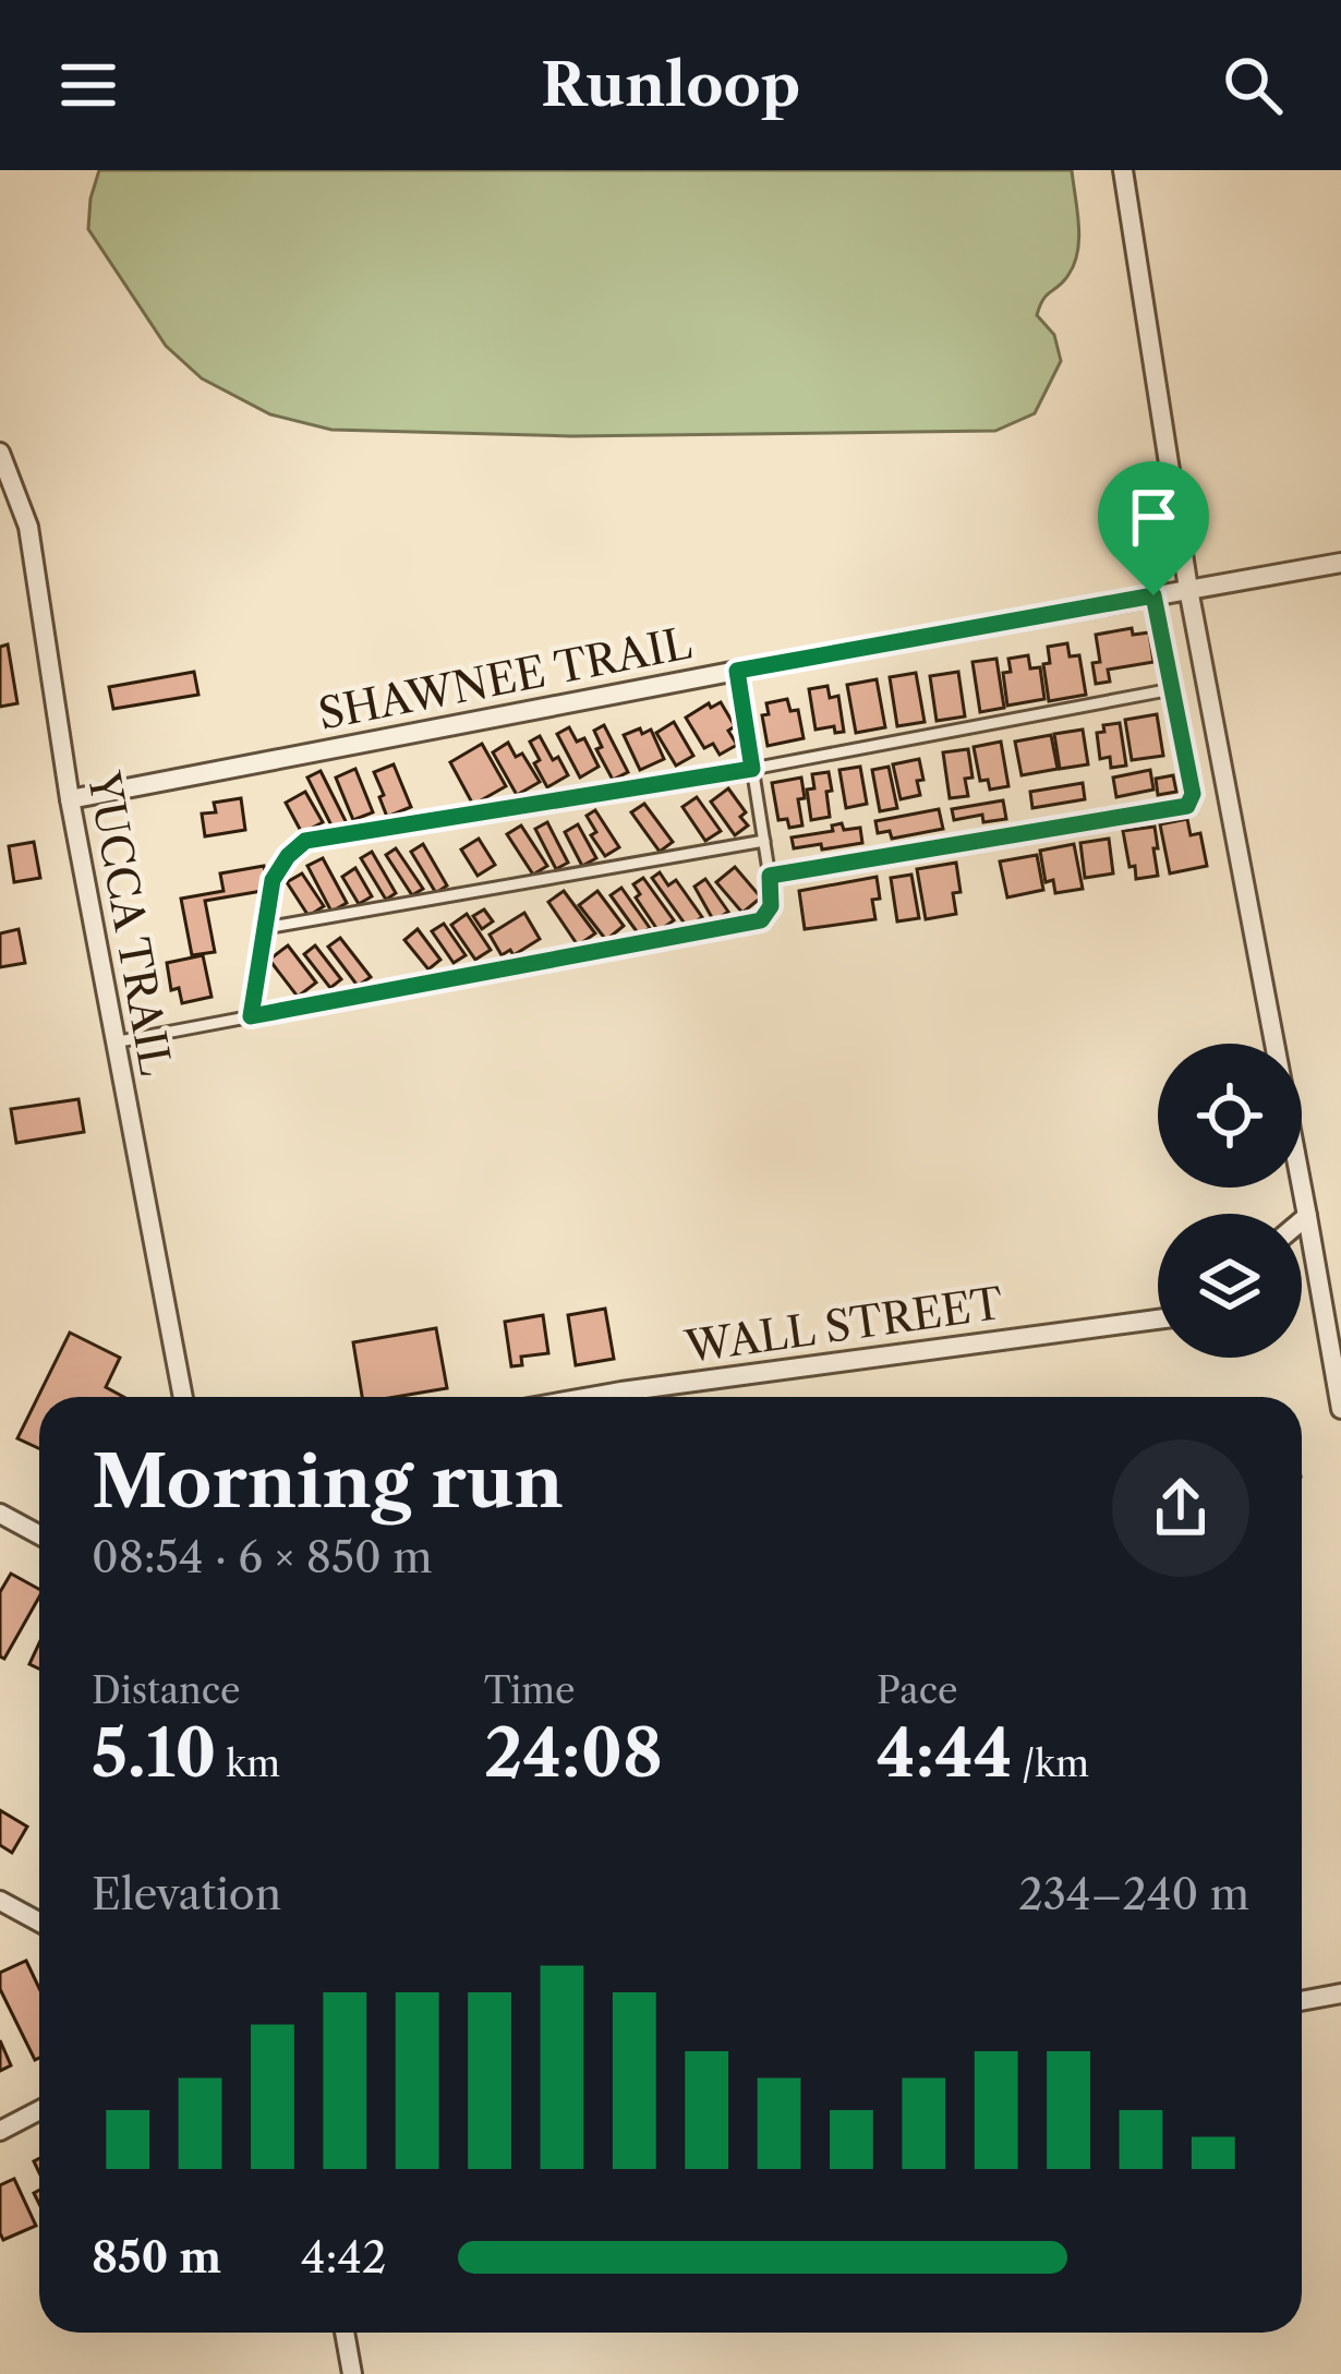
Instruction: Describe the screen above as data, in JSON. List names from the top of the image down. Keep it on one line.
{"streets":{"street":["SHAWNEE TRAIL","YUCCA TRAIL","WALL STREET"]},"crossings":[["SHAWNEE TRAIL","YUCCA TRAIL"]],"page":{"header":"Runloop","heading":["Morning run","08:54 · 6 × 850 m"],"stats":[["Distance","5.10 km"],["Time","24:08"],["Pace","4:44 /km"]],"chart":["Elevation","234–240 m"],"list":[{"name":"850 m","note":"4:42"}]}}
